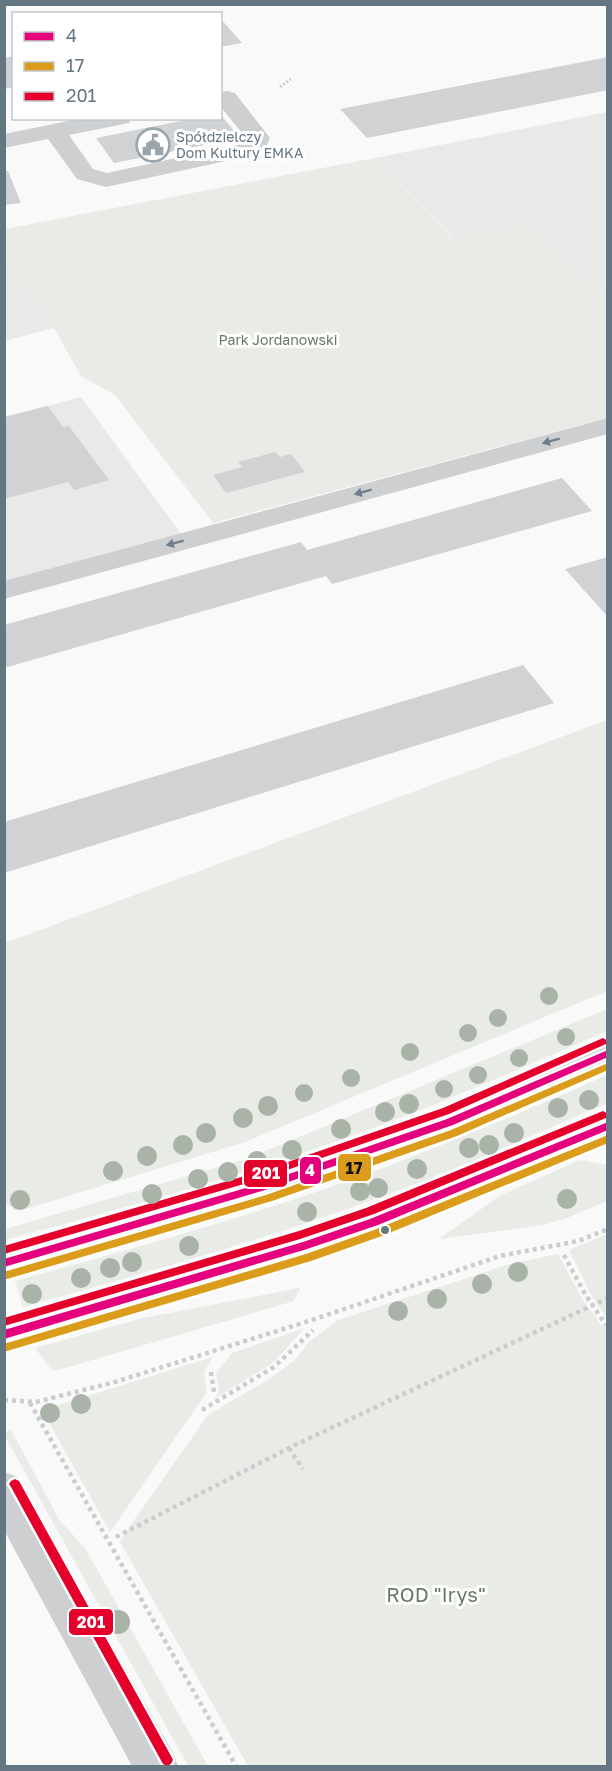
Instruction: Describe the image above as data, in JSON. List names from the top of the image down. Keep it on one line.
{"parks":["Park Jordanowski","ROD \"Irys\""],"places":{"public building":["Spółdzielczy Dom Kultury EMKA"]},"lines":["transit line 201","transit line 4","transit line 17"],"legend":["4","17","201"]}
